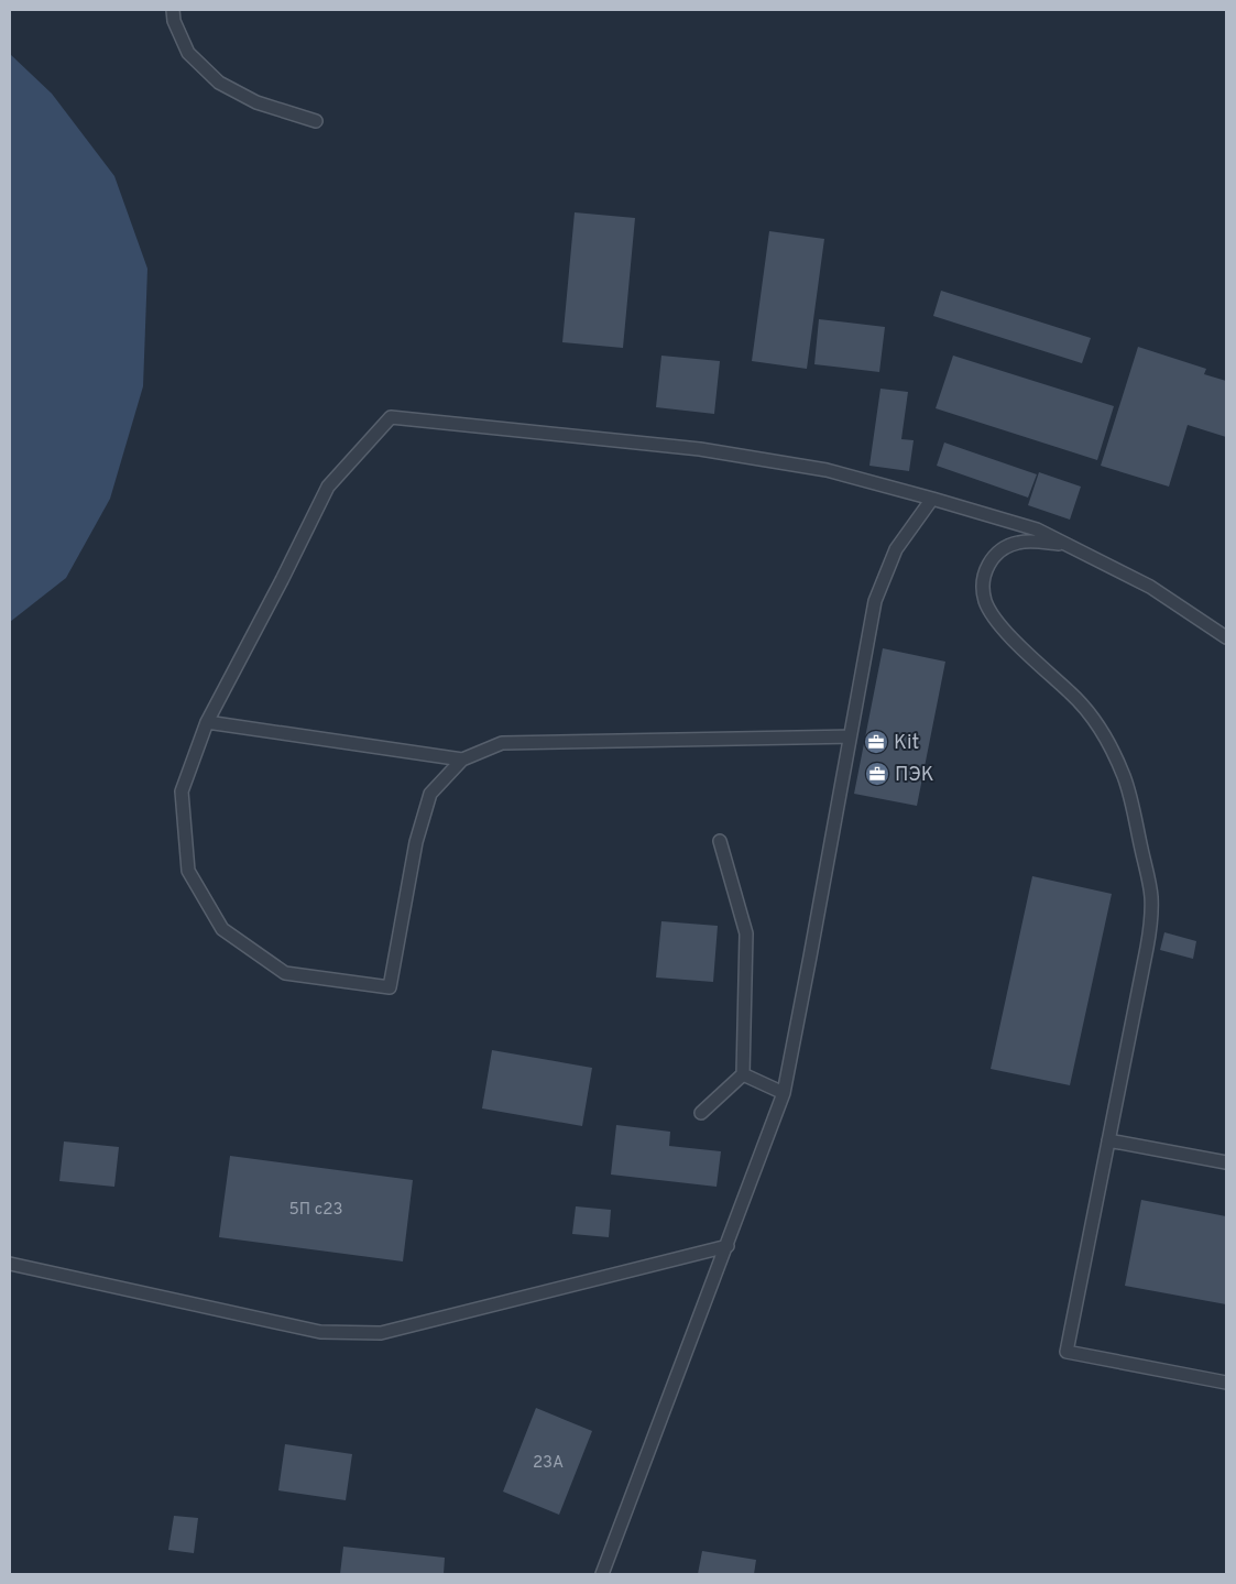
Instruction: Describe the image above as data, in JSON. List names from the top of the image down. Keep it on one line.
{"places":{"office":["Kit","ПЭК"]},"house_numbers":["5П с23","23А"]}
